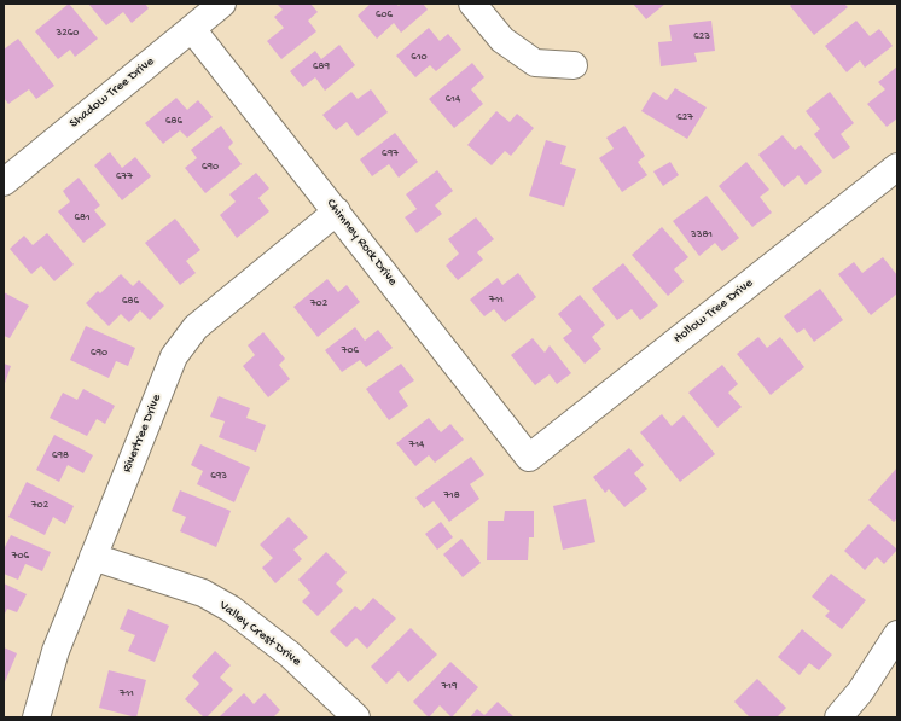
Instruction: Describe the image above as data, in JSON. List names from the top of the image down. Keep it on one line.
{"streets":{"street":["Shadow Tree Drive","Chimney Rock Drive","Hollow Tree Drive","Rivertree Drive","Valley Crest Drive"]},"crossings":[["Shadow Tree Drive","Chimney Rock Drive"],["Chimney Rock Drive","Hollow Tree Drive"],["Chimney Rock Drive","Rivertree Drive"],["Rivertree Drive","Valley Crest Drive"]],"house_numbers":["606","3260","623","610","689","614","627","686","697","690","677","681","3381","711","686","702","706","690","714","698","693","718","702","706","719","711"]}
